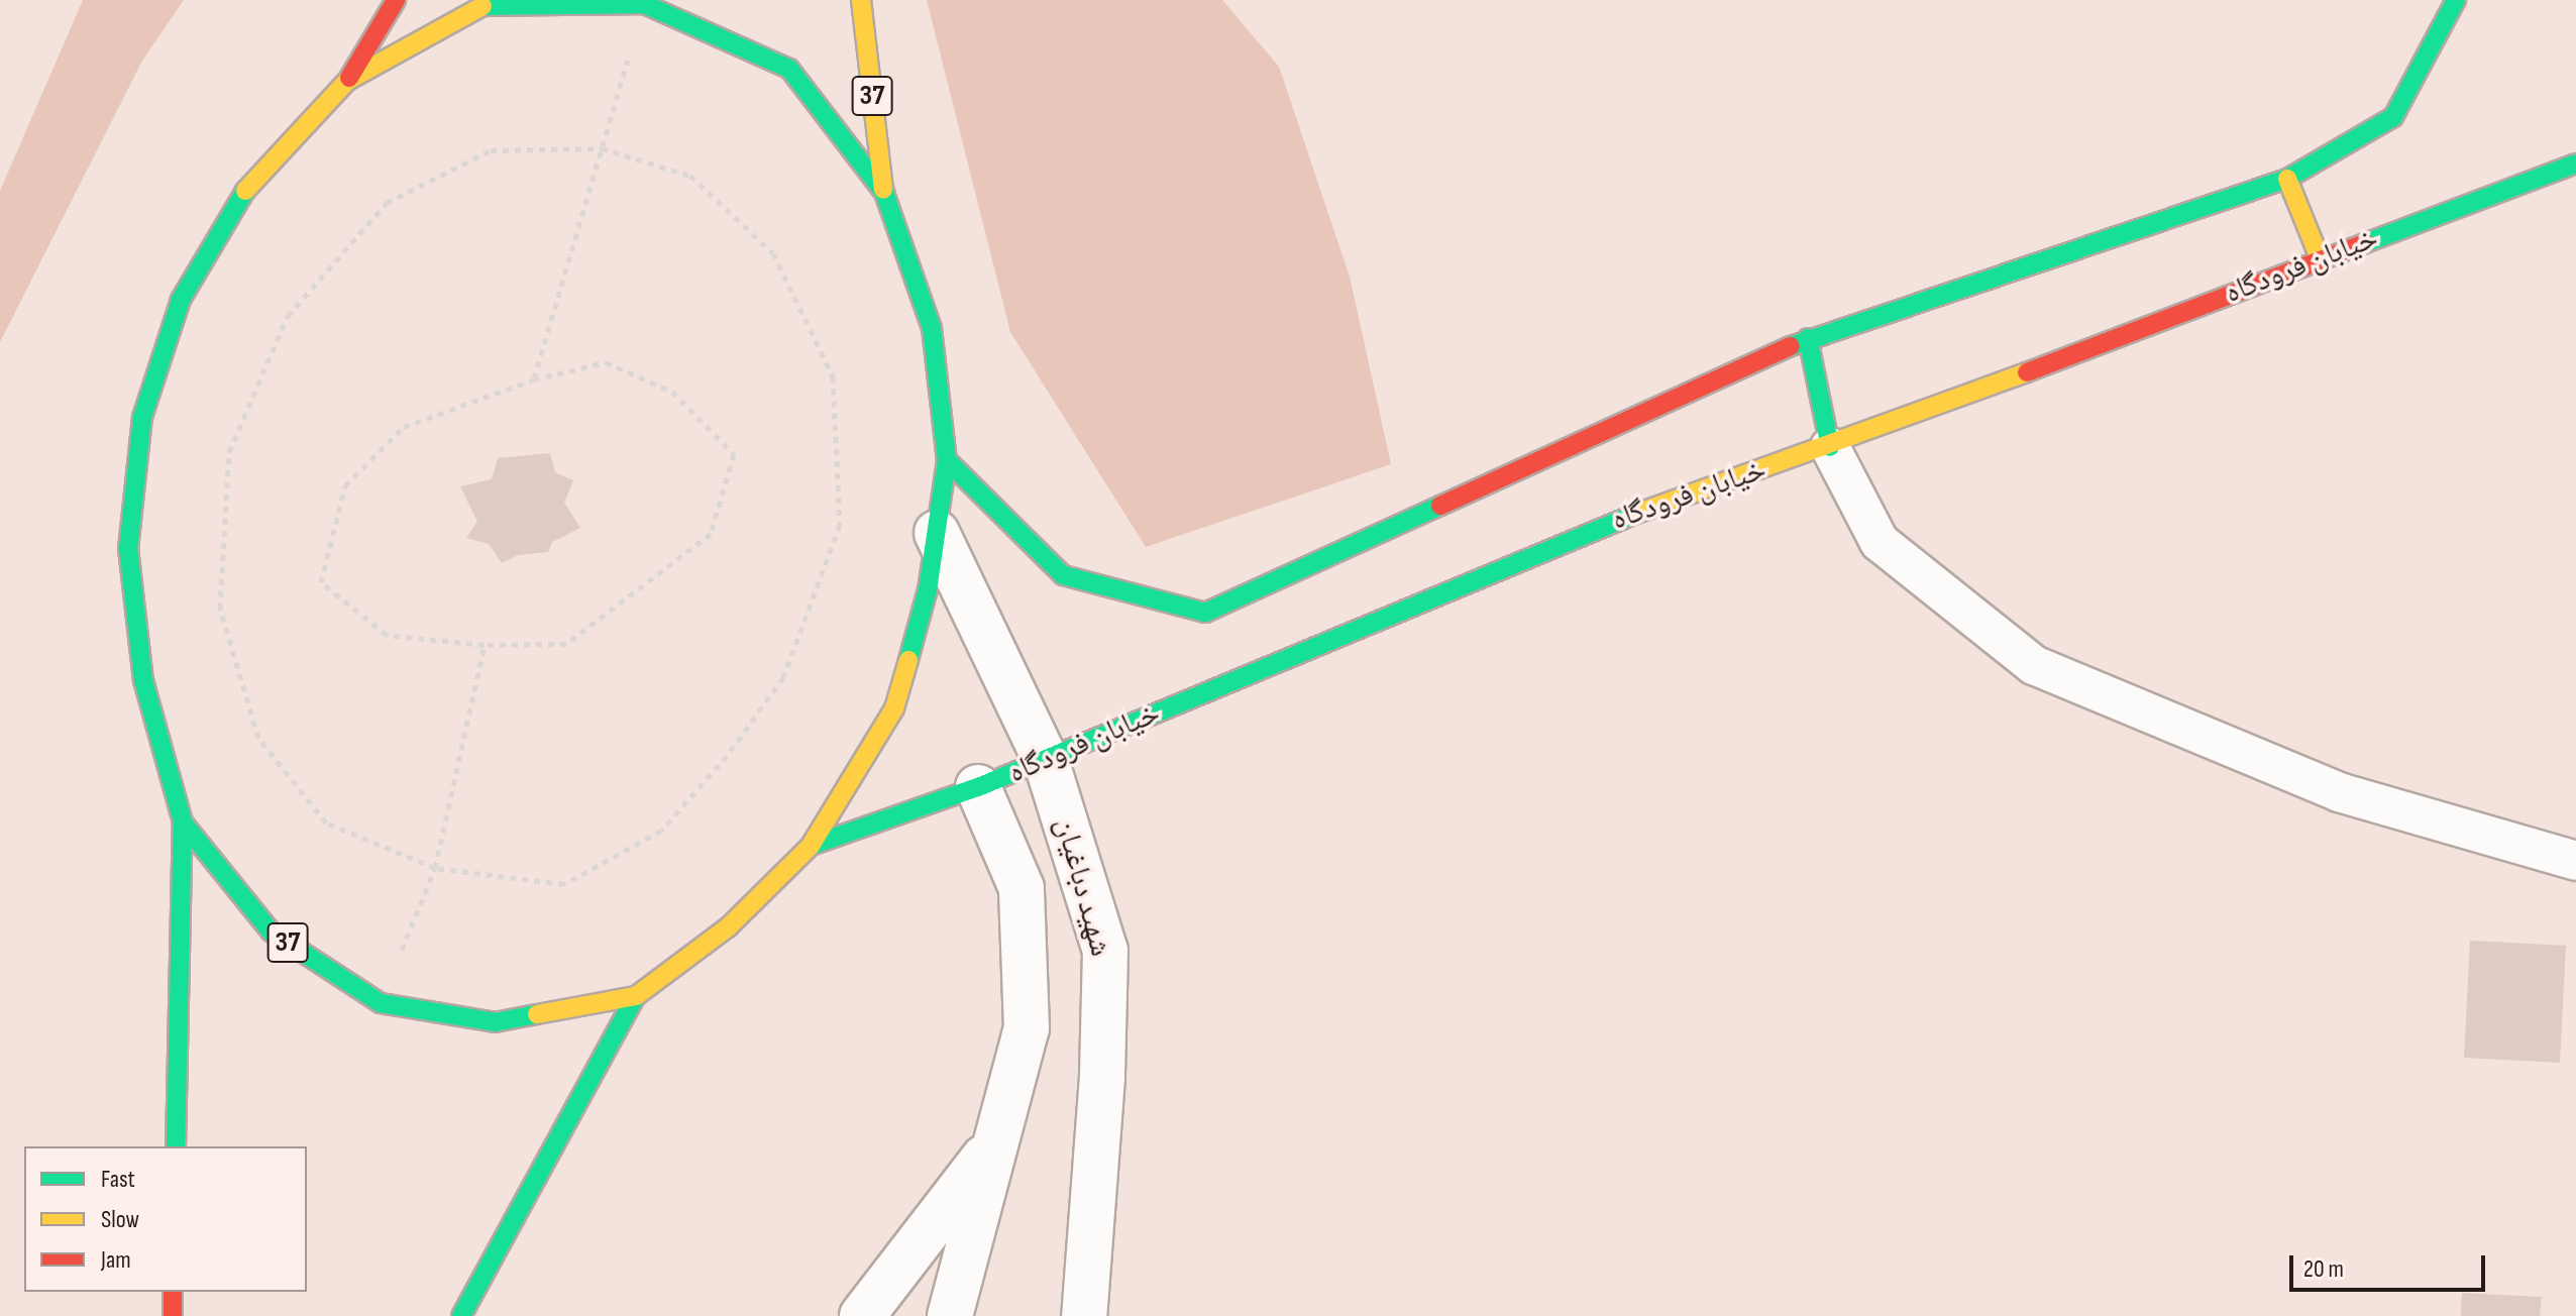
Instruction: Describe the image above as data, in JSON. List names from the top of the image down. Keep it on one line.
{"streets":{"main road":["37","خیابان فرودگاه"],"street":["شهید دباغیان"]},"crossings":[["37","خیابان فرودگاه"],["37","شهید دباغیان"],["خیابان فرودگاه","شهید دباغیان"]],"legend":["Fast","Slow","Jam"],"scale_bar":"20 m"}
